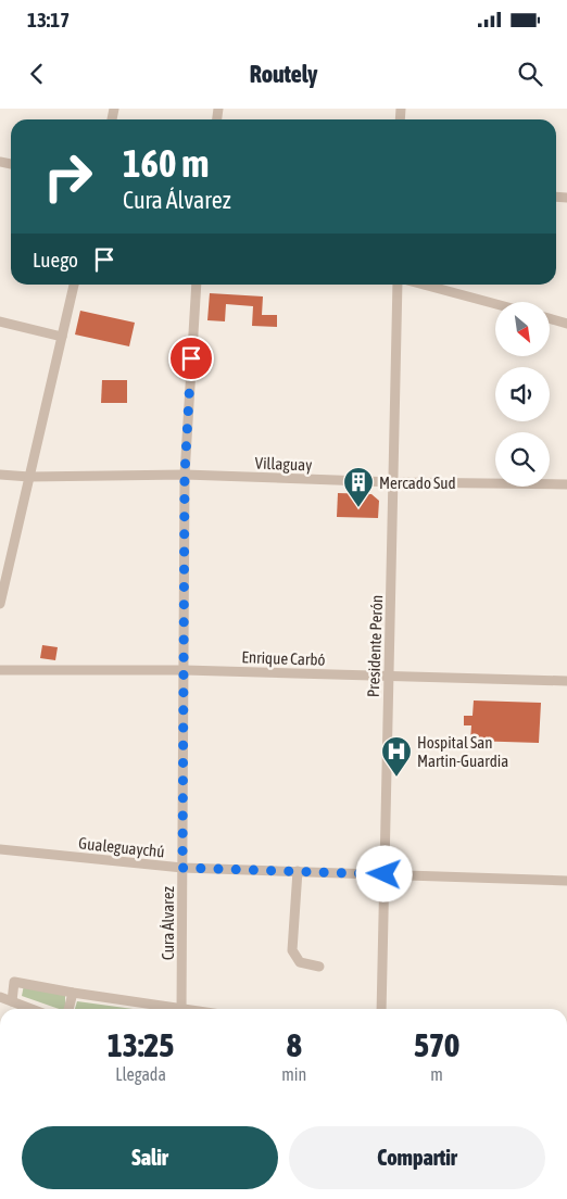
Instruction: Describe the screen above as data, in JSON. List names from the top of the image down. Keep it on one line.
{"streets":{"street":["Villaguay","Presidente Perón","Enrique Carbó","Gualeguaychú","Cura Álvarez"]},"crossings":[["Villaguay","Presidente Perón"],["Villaguay","Cura Álvarez"],["Presidente Perón","Enrique Carbó"],["Presidente Perón","Gualeguaychú"],["Enrique Carbó","Cura Álvarez"],["Gualeguaychú","Cura Álvarez"]],"places":{"building":["Mercado Sud"],"hospital":["Hospital San Martin-Guardia"]},"north":"bottom right","page":{"status":"13:17","header":"Routely","turn":["160 m","Cura Álvarez"],"then":"Luego","eta":["13:25","Llegada","8","min","570","m"],"buttons":["Salir","Compartir"]}}
